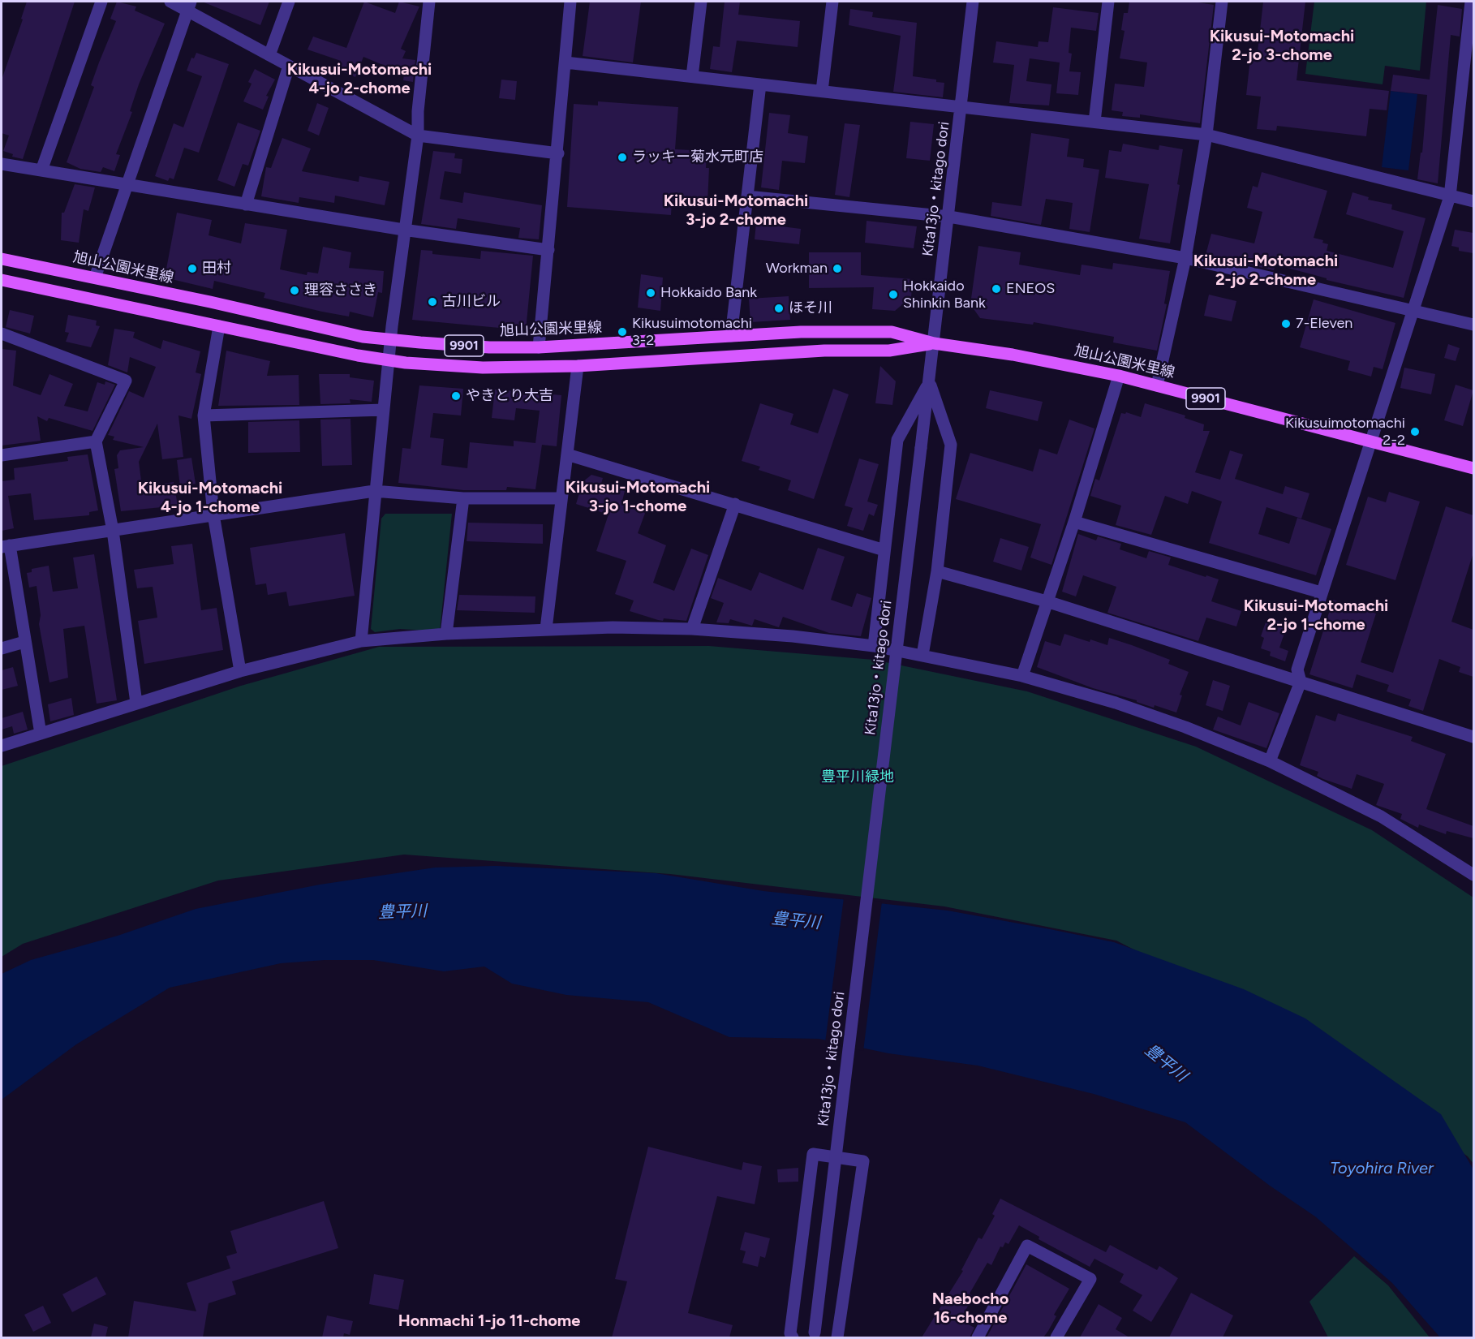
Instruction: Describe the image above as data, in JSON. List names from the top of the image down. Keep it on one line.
{"streets":{"main road":["旭山公園米里線","9901"],"street":["Kita13jo・kitago dori"]},"crossings":[["Kita13jo・kitago dori","旭山公園米里線"]],"districts":["Kikusui-Motomachi 2-jo 3-chome","Kikusui-Motomachi 4-jo 2-chome","Kikusui-Motomachi 3-jo 2-chome","Kikusui-Motomachi 2-jo 2-chome","Kikusui-Motomachi 3-jo 1-chome","Kikusui-Motomachi 4-jo 1-chome","Kikusui-Motomachi 2-jo 1-chome","Naebocho 16-chome","Honmachi 1-jo 11-chome"],"water":["豊平川","Toyohira River"],"parks":["豊平川緑地"],"places":["ラッキー菊水元町店","田村","Workman","ENEOS","理容ささき","Hokkaido Bank","Hokkaido Shinkin Bank","古川ビル","ほそ川","7-Eleven","Kikusuimotomachi 3-2","やきとり大吉","Kikusuimotomachi 2-2"]}
